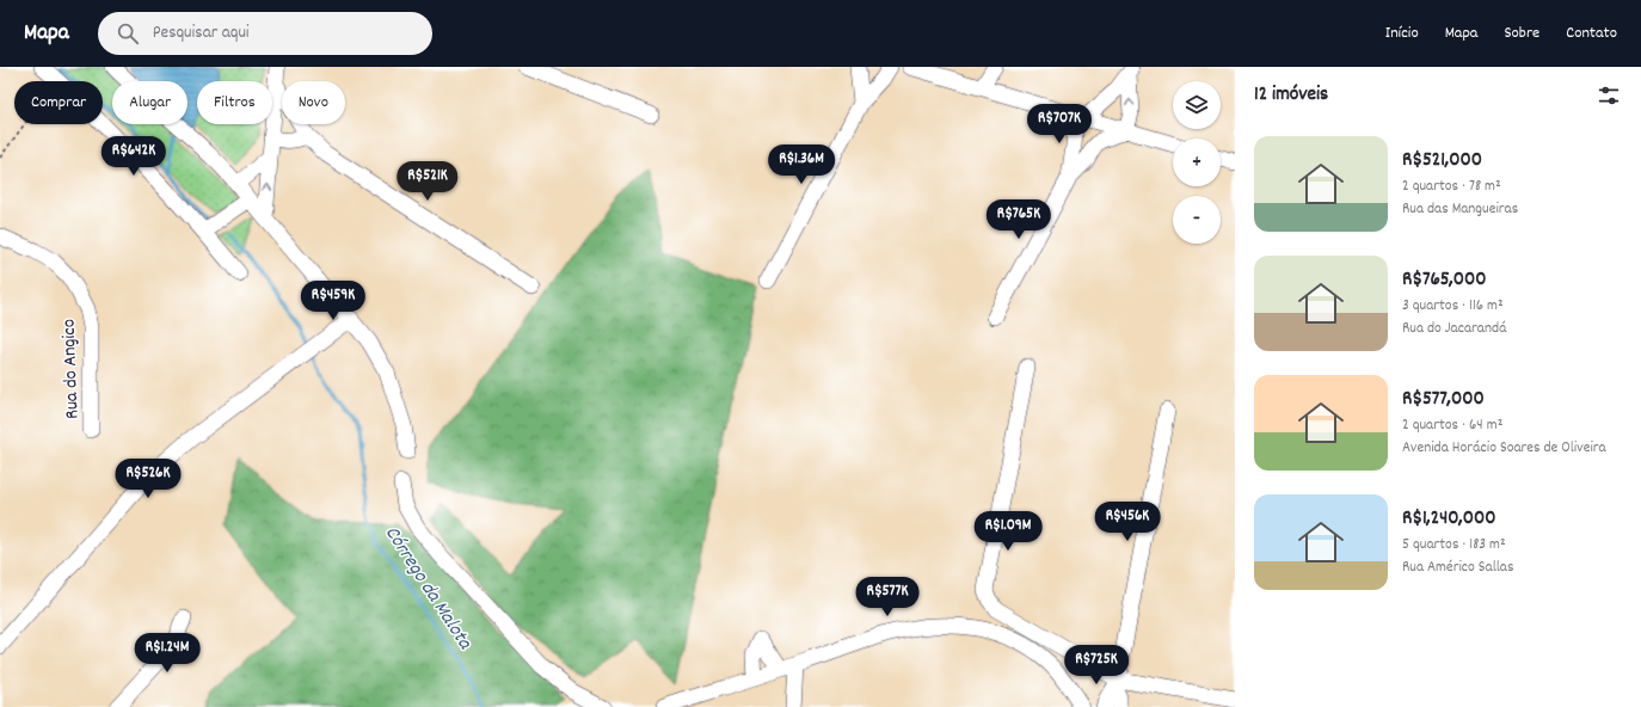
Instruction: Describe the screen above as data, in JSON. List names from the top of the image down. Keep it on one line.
{"streets":{"street":["Rua do Angico"]},"water":["Córrego da Malota"],"page":{"header":"Mapa","search":"Pesquisar aqui","nav":["Início","Mapa","Sobre","Contato"],"heading":"12 imóveis","map_buttons":["+","−"],"chip":["Comprar","Alugar","Filtros","Novo"],"price":["R$707K","R$642K","R$1.36M","R$521K","R$765K","R$459K","R$526K","R$456K","R$1.09M","R$577K","R$1.24M","R$725K"],"list":[{"name":"R$521,000","note":"2 quartos · 78 m² · Rua das Mangueiras"},{"name":"R$765,000","note":"3 quartos · 116 m² · Rua do Jacarandá"},{"name":"R$577,000","note":"2 quartos · 64 m² · Avenida Horácio Soares de Oliveira"},{"name":"R$1,240,000","note":"5 quartos · 183 m² · Rua Américo Sallas"}]}}
